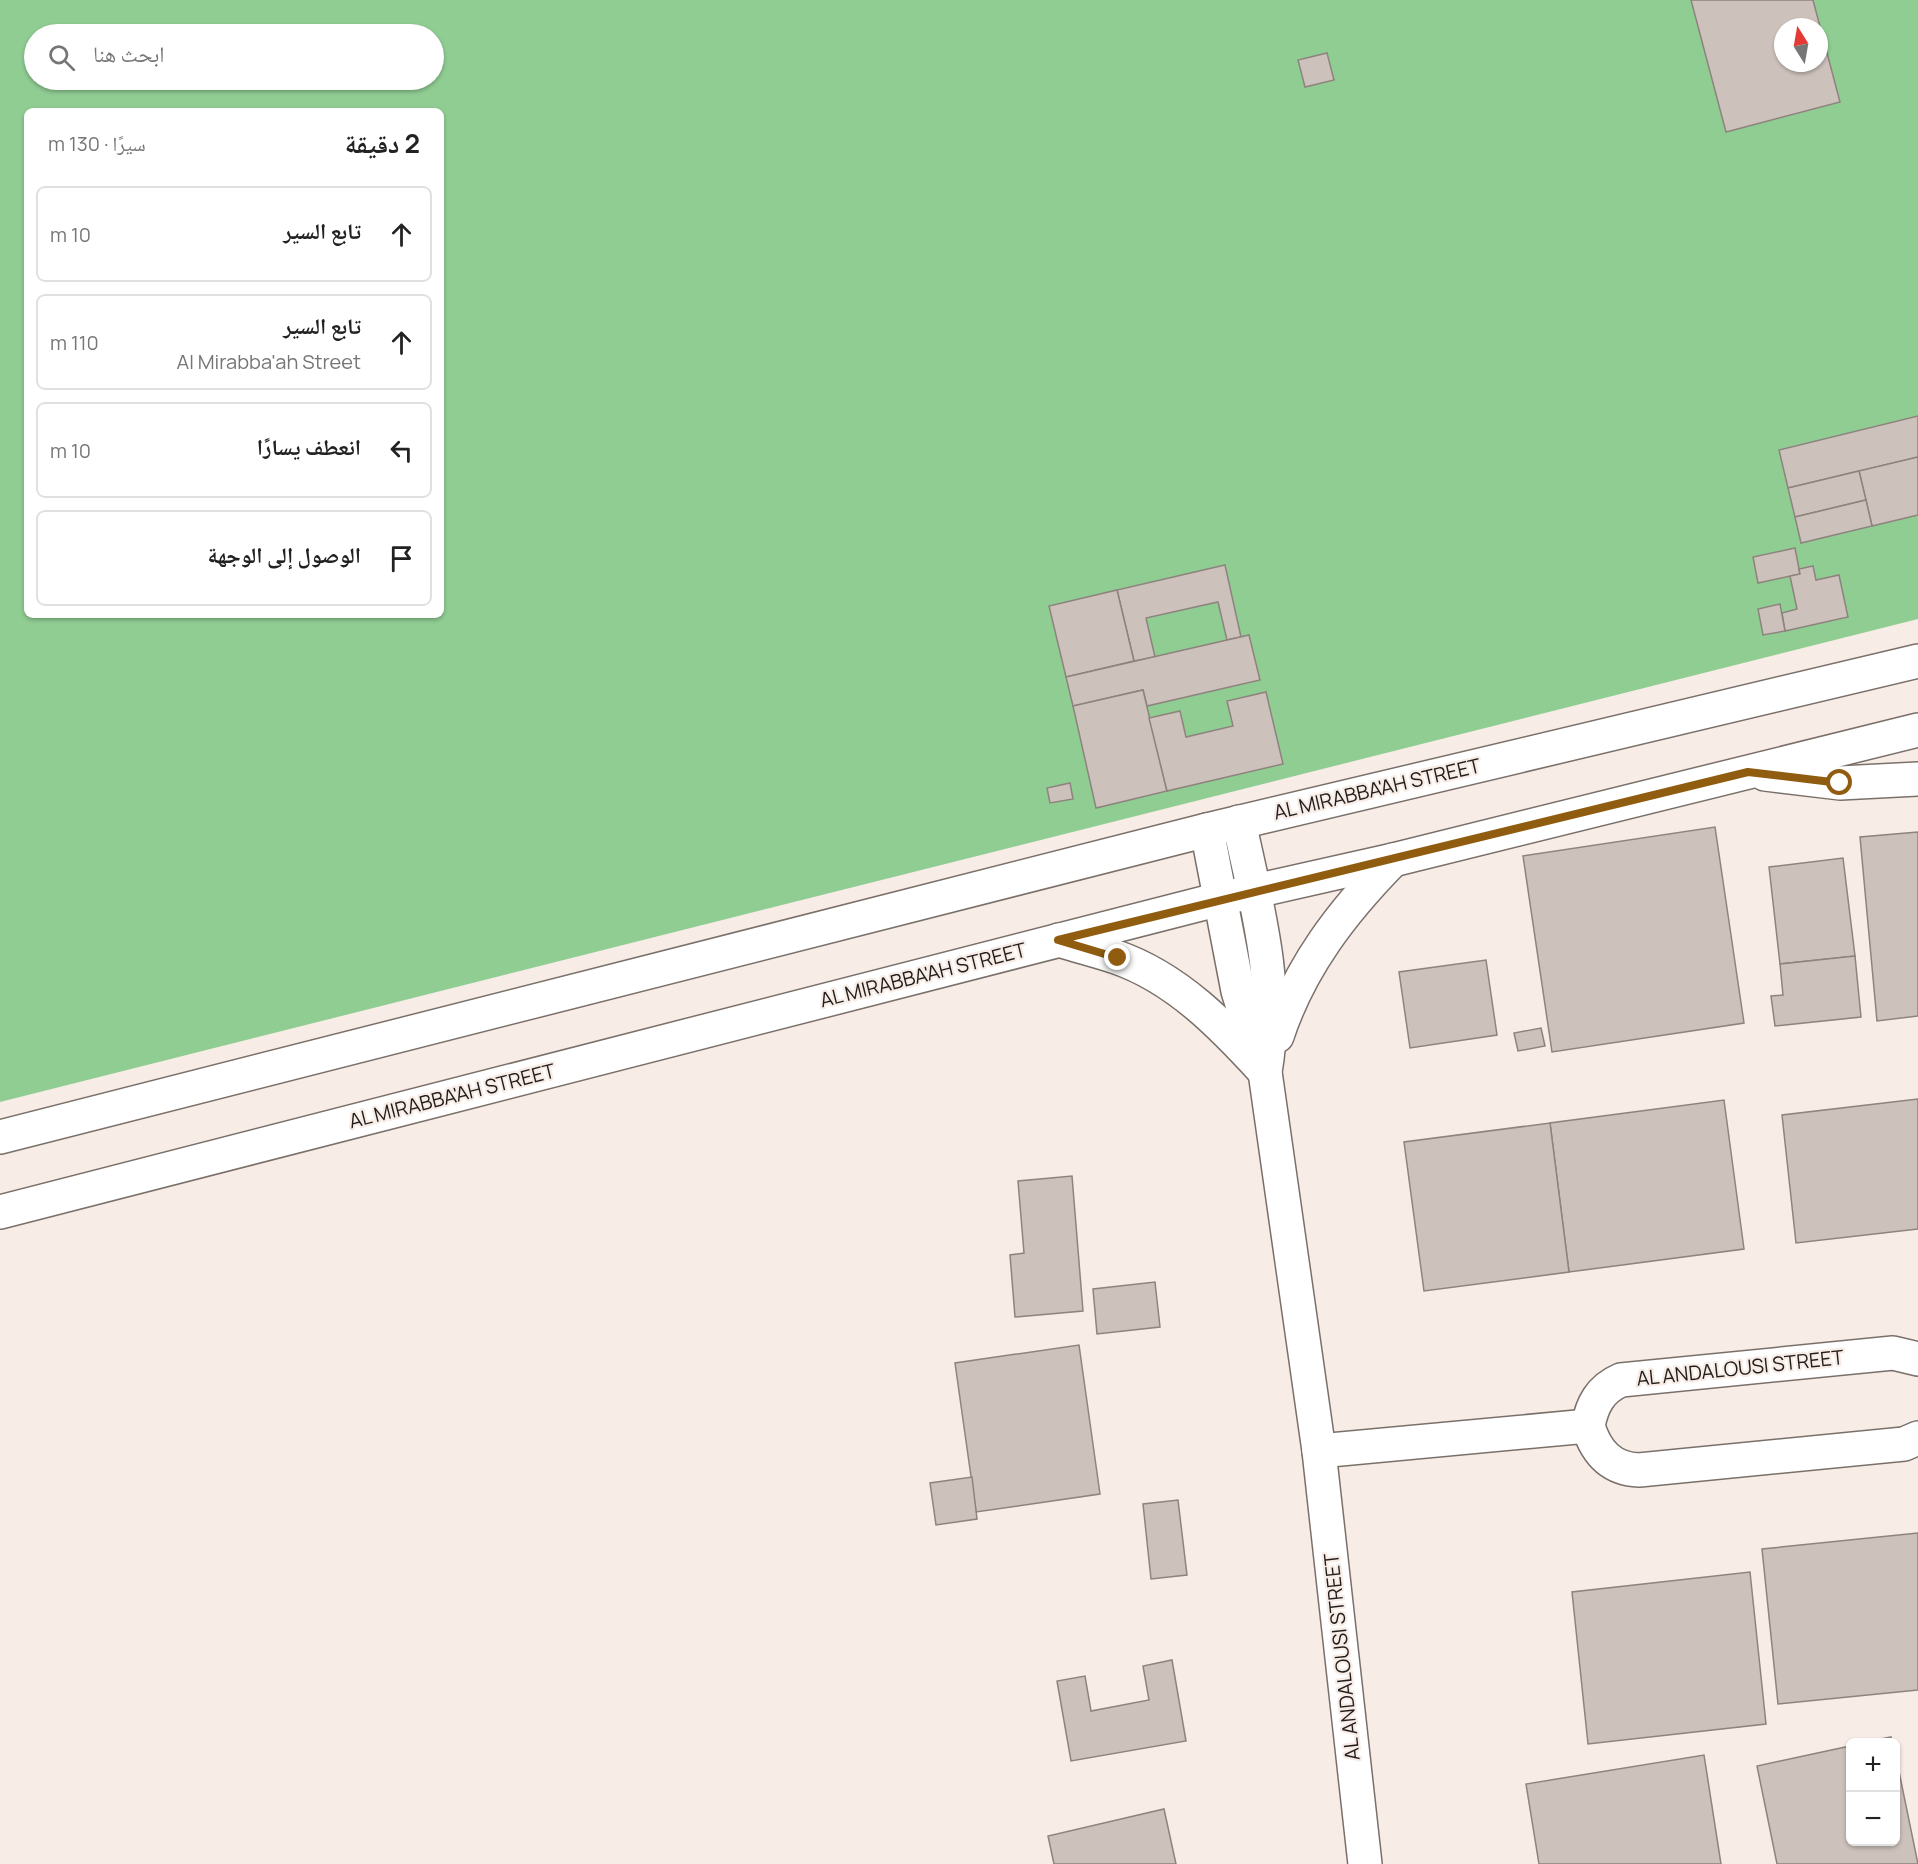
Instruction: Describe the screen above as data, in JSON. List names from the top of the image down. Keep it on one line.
{"streets":{"street":["AL MIRABBA'AH STREET","AL ANDALOUSI STREET"]},"crossings":[["AL MIRABBA'AH STREET","AL ANDALOUSI STREET"]],"north":"top","page":{"search":"ابحث هنا","heading":["2 دقيقة","سيرًا · 130 m"],"list":[["تابع السير","10 m"],["تابع السير","Al Mirabba'ah Street","110 m"],["انعطف يسارًا","10 m"],"الوصول إلى الوجهة"],"map_buttons":["+","−"]}}
